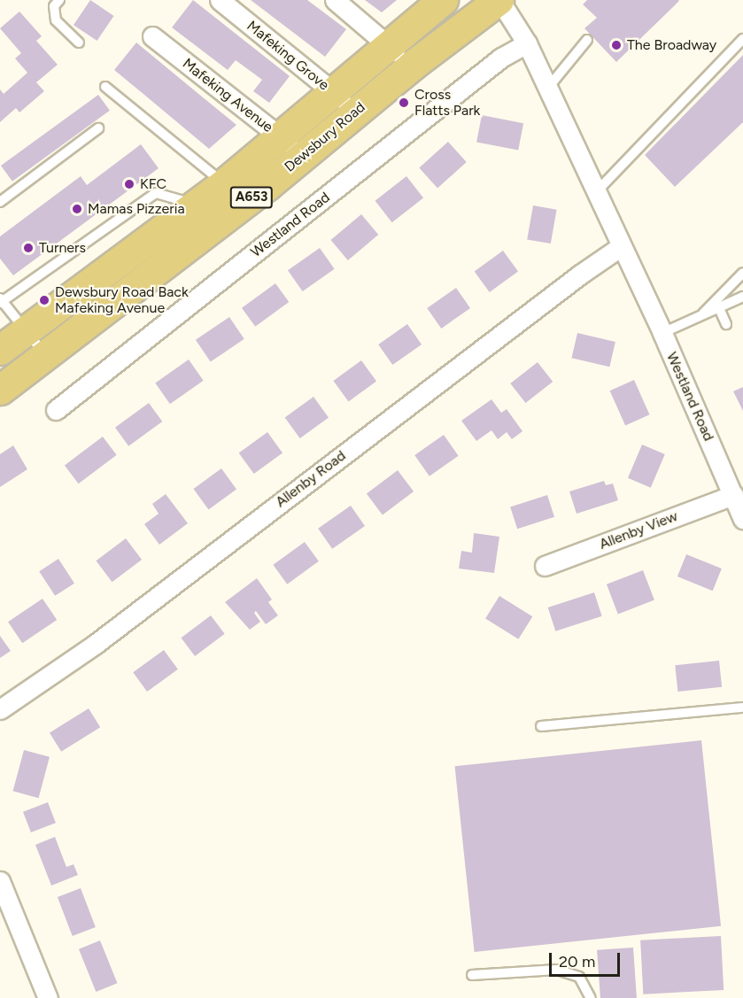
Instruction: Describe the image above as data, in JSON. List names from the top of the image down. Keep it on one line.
{"streets":{"main road":["Dewsbury Road","A653"],"street":["Mafeking Grove","Mafeking Avenue","Westland Road","Allenby Road","Allenby View"]},"crossings":[["Mafeking Grove","Dewsbury Road"],["Mafeking Avenue","Dewsbury Road"],["Dewsbury Road","Westland Road"],["Westland Road","Allenby Road"],["Westland Road","Allenby View"]],"places":["The Broadway","Cross Flatts Park","KFC","Mamas Pizzeria","Turners","Dewsbury Road Back Mafeking Avenue"],"scale_bar":"20 m"}
